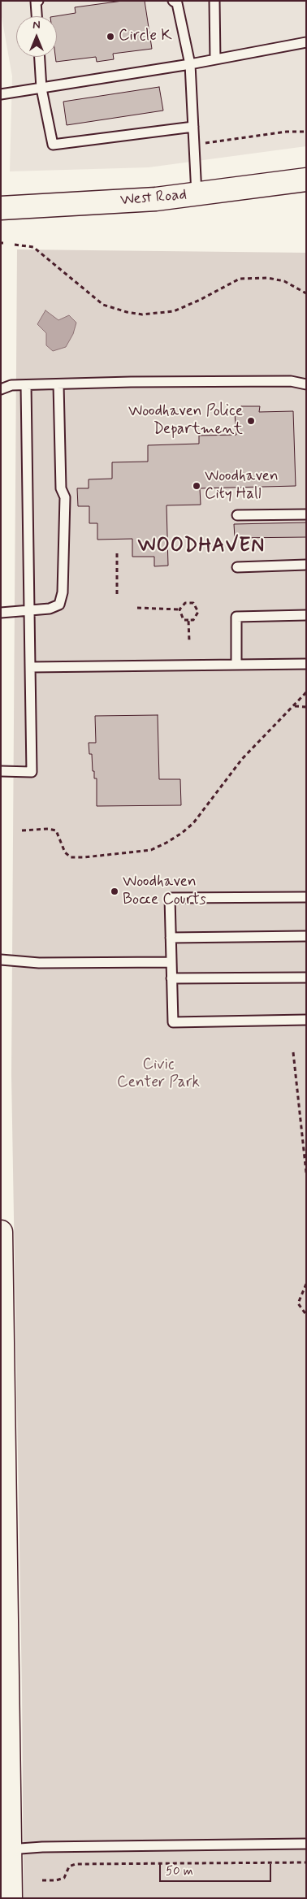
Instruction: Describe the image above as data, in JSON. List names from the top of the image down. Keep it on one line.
{"streets":{"street":["West Road"]},"districts":["WOODHAVEN"],"parks":["Civic Center Park"],"places":["Circle K","Woodhaven Police Department","Woodhaven City Hall","Woodhaven Bocce Courts"],"scale_bar":"50 m","north":"top"}
